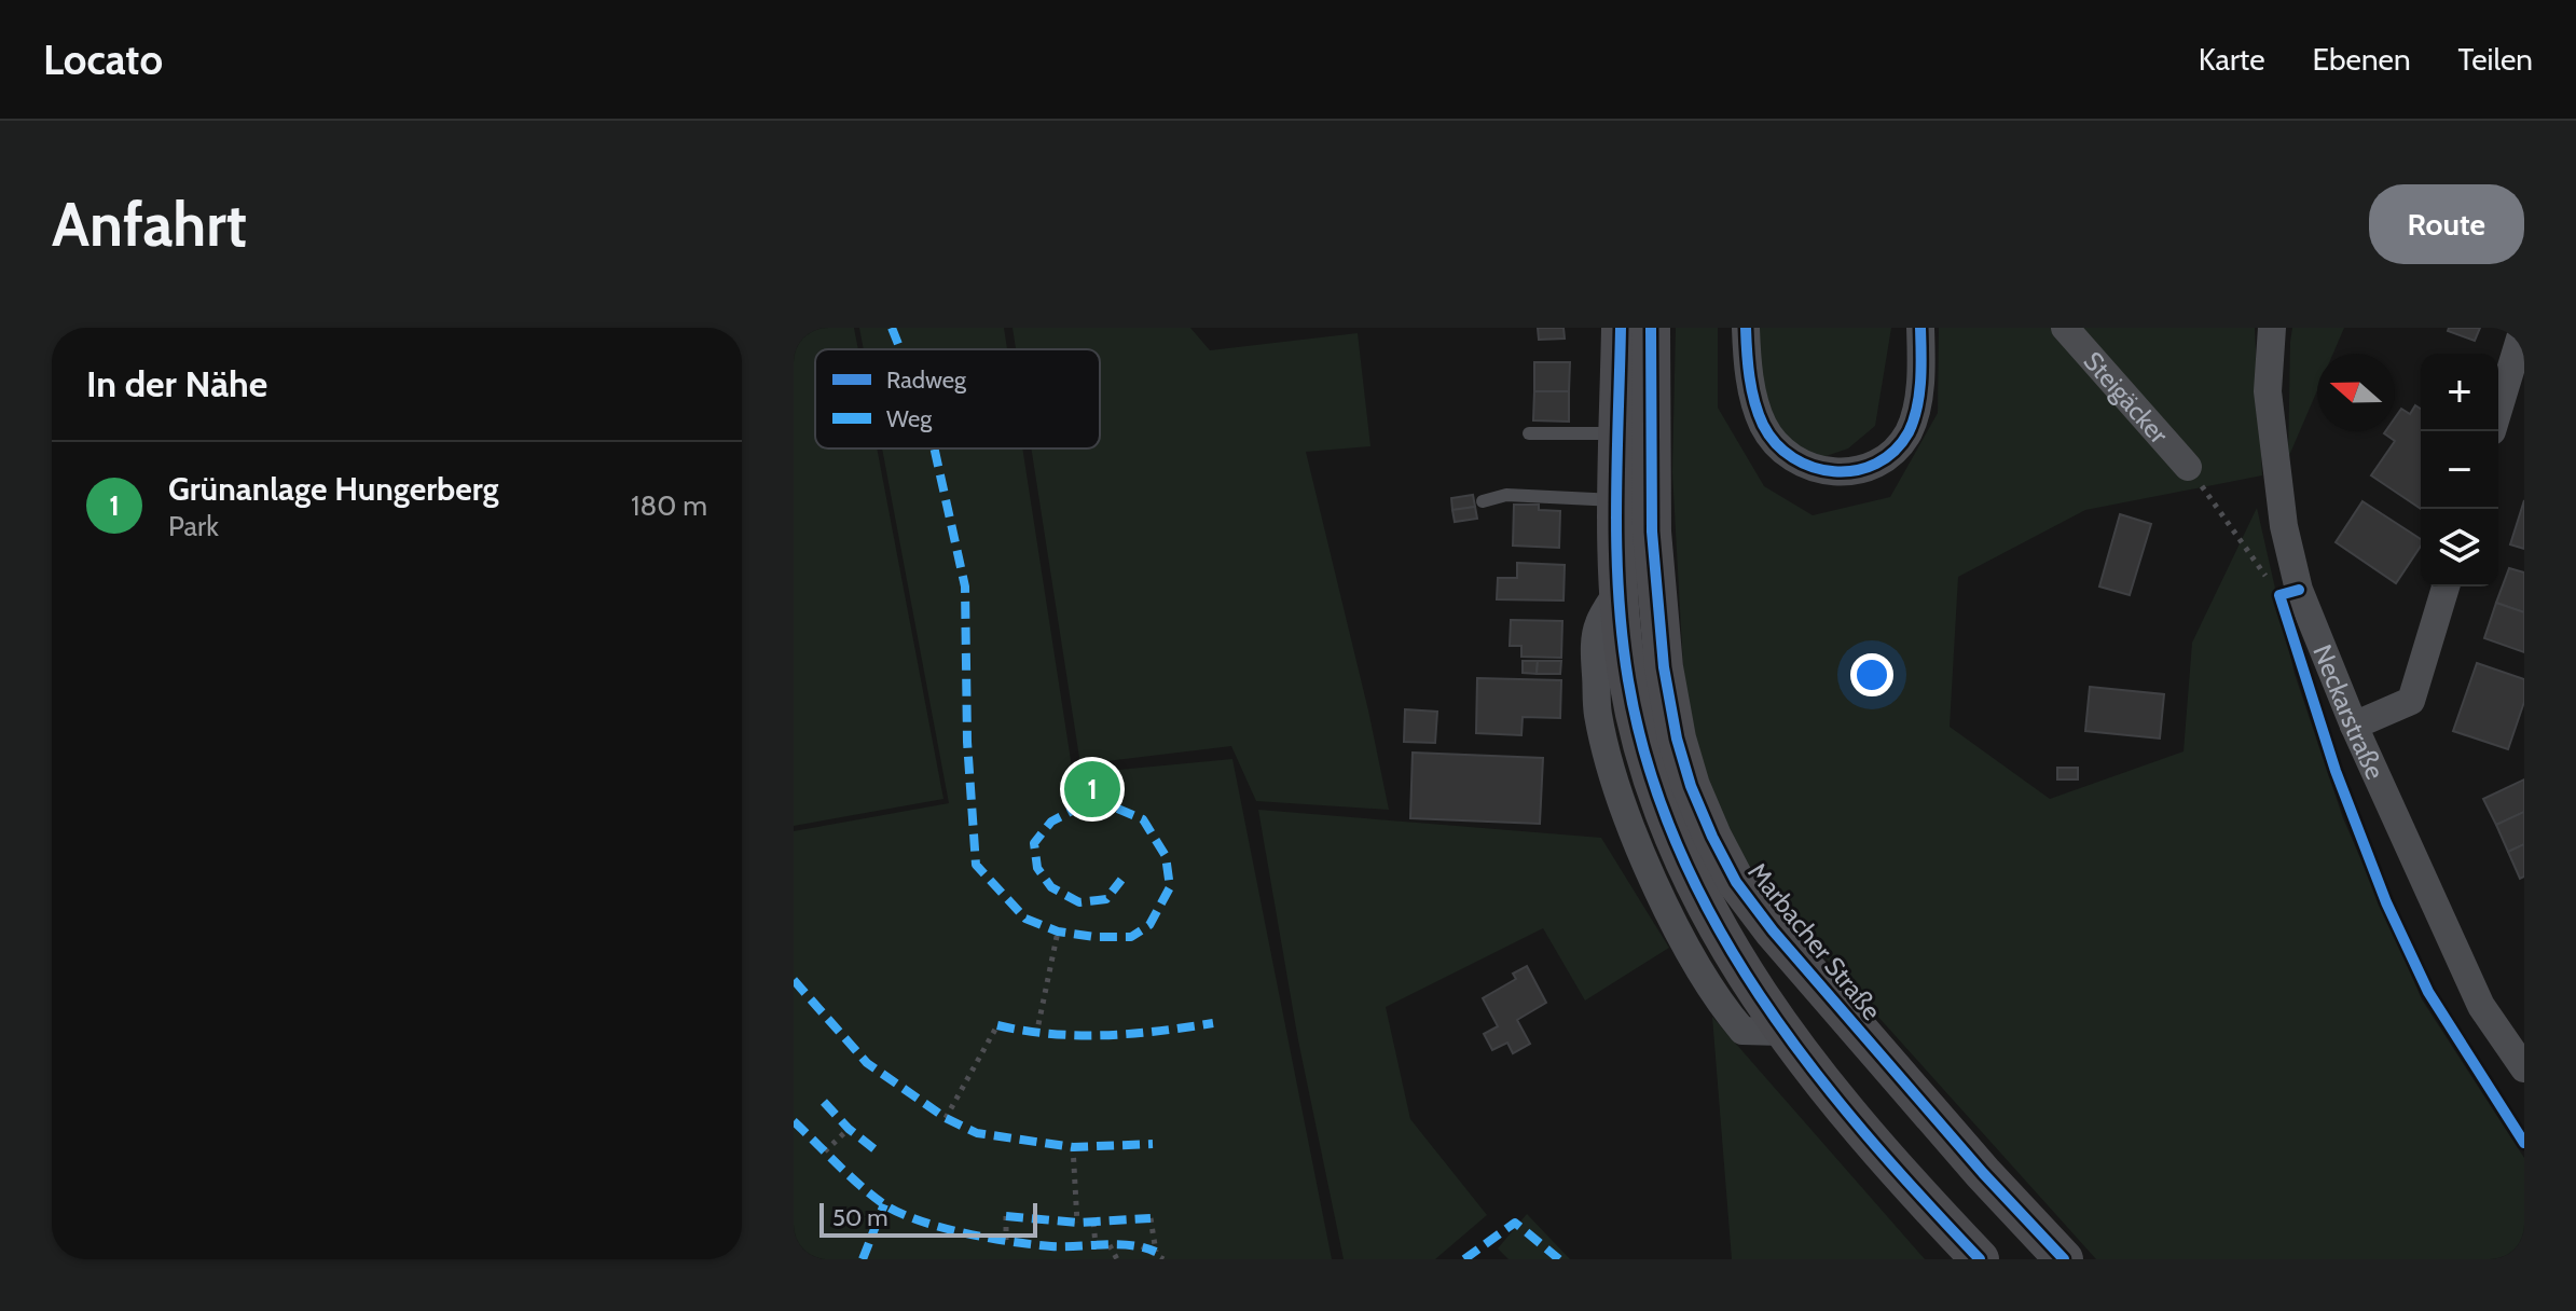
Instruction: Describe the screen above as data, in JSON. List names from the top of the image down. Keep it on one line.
{"streets":{"main road":["Marbacher Straße"],"street":["Steigäcker","Neckarstraße"]},"legend":["Radweg","Weg"],"scale_bar":"50 m","north":"left","page":{"header":"Locato","nav":["Karte","Ebenen","Teilen"],"buttons":"Route","title":"Anfahrt","heading":"In der Nähe","map_buttons":["+","−"],"list":[{"mark":"1","name":"Grünanlage Hungerberg","note":"Park","value":"180 m"}],"pins":"1","scale":"50 m"}}
